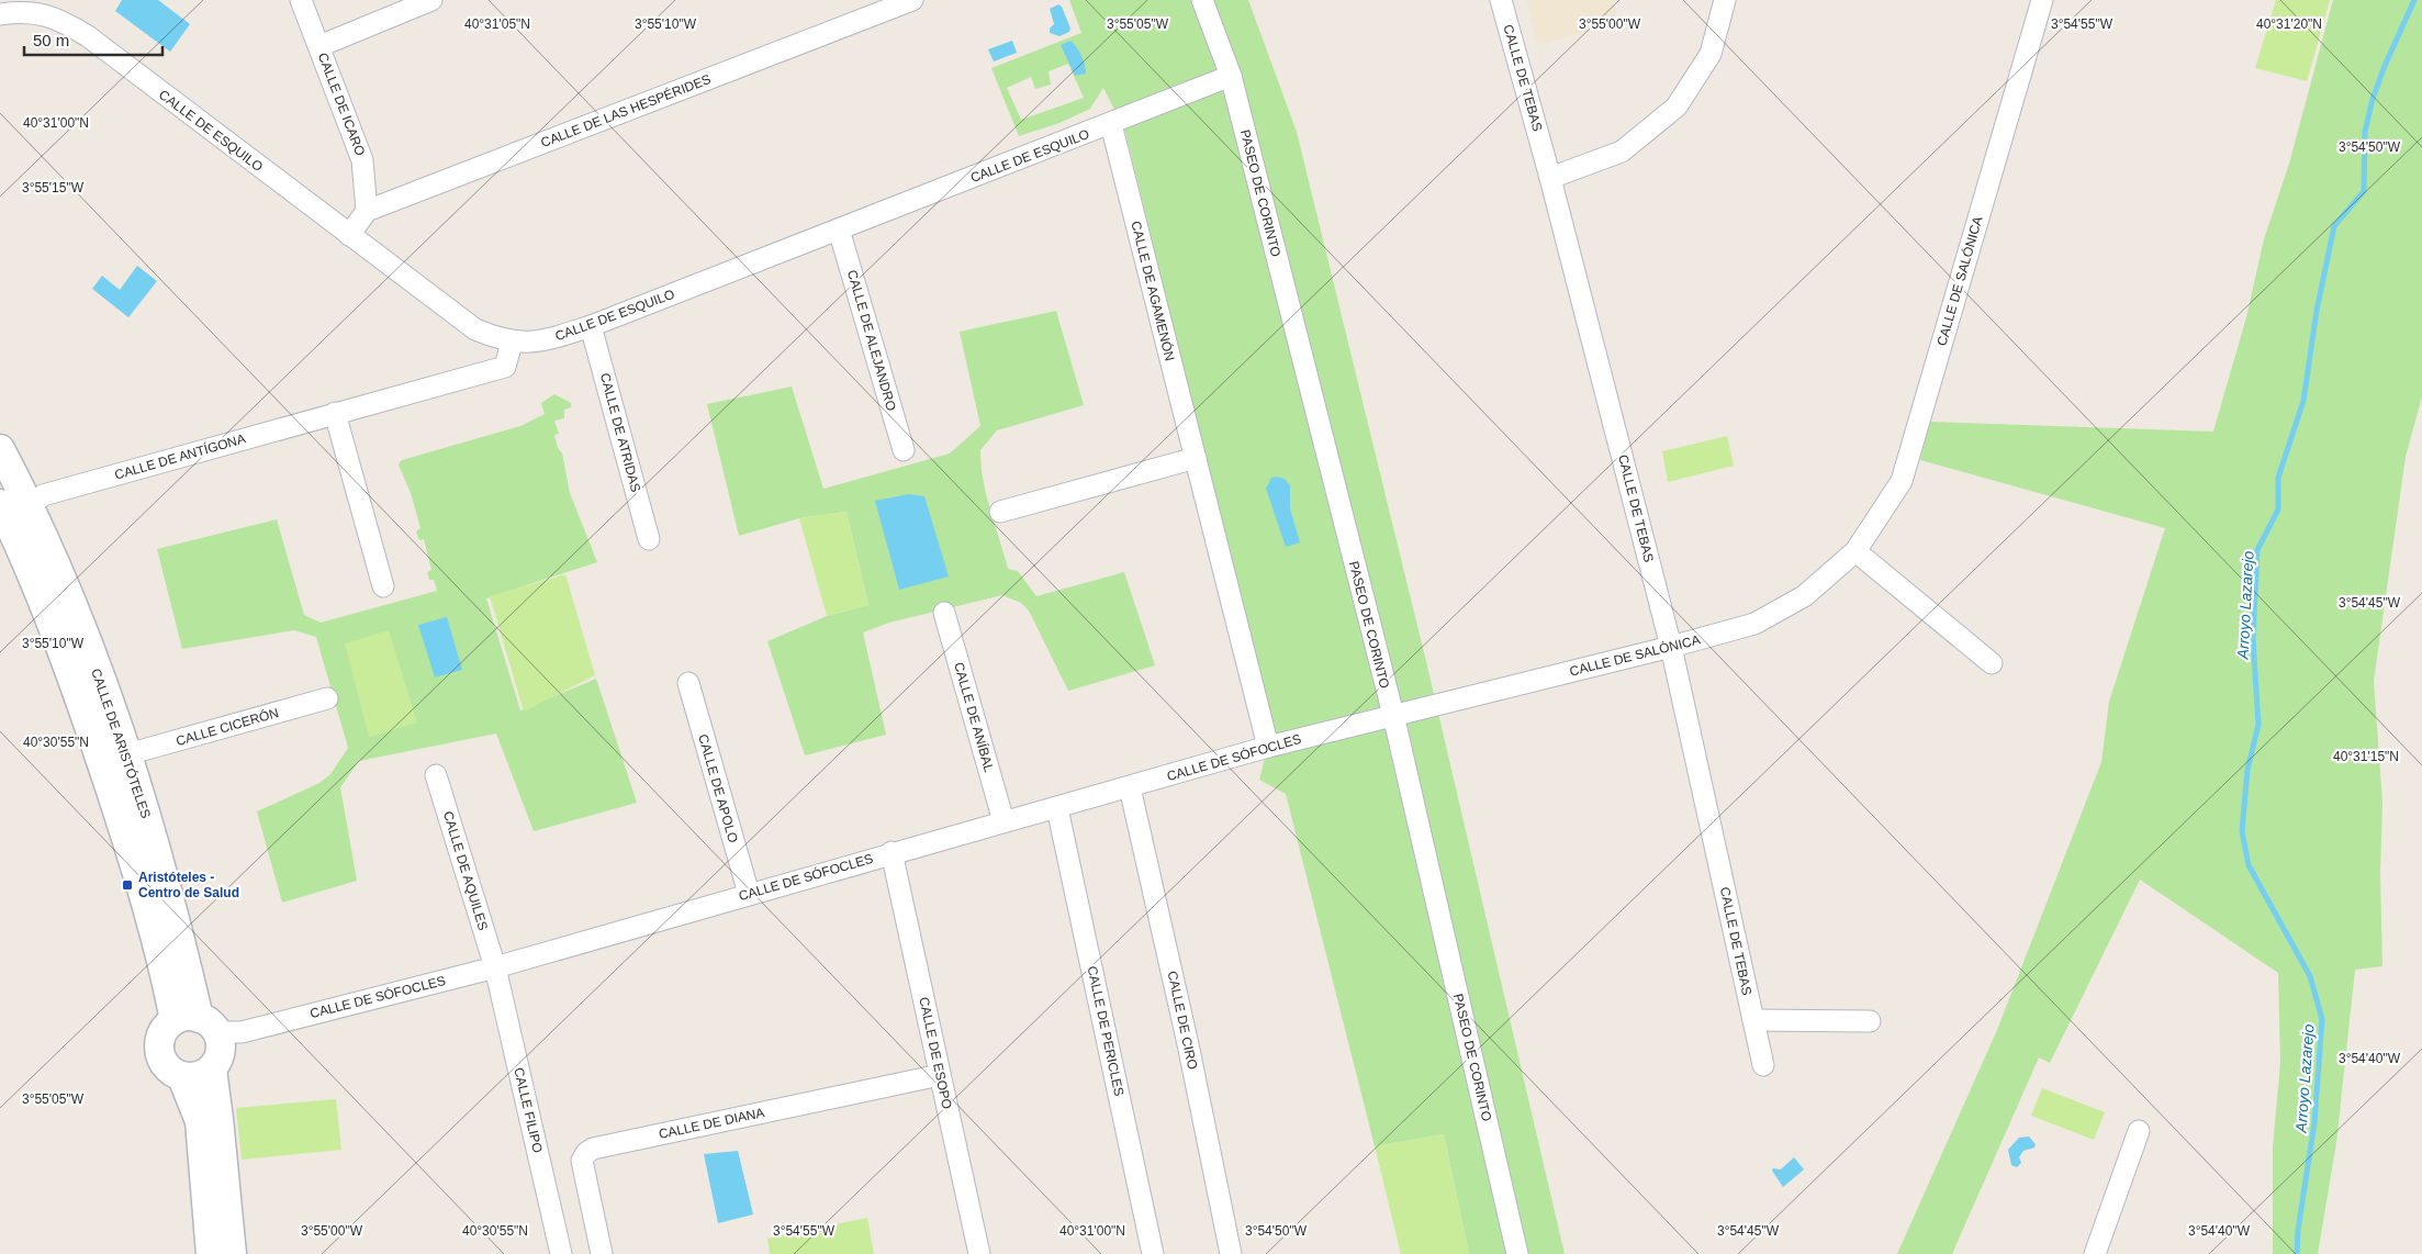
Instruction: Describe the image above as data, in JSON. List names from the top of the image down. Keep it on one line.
{"streets":{"main road":["CALLE DE ARISTÓTELES"],"street":["CALLE DE TEBAS","CALLE DE ICARO","CALLE DE LAS HESPÉRIDES","CALLE DE ESQUILO","PASEO DE CORINTO","CALLE DE SALÓNICA","CALLE DE AGAMENÓN","CALLE DE ALEJANDRO","CALLE DE ATRIDAS","CALLE DE ANTÍGONA","CALLE DE ANÍBAL","CALLE CICERÓN","CALLE DE SÓFOCLES","CALLE DE APOLO","CALLE DE AQUILES","CALLE DE CIRO","CALLE DE PERICLES","CALLE DE ESOPO","CALLE FILIPO","CALLE DE DIANA"]},"crossings":[["CALLE DE TEBAS","CALLE DE SALÓNICA"],["CALLE DE ICARO","CALLE DE LAS HESPÉRIDES"],["CALLE DE ESQUILO","PASEO DE CORINTO"],["CALLE DE ESQUILO","CALLE DE AGAMENÓN"],["CALLE DE ESQUILO","CALLE DE ALEJANDRO"],["CALLE DE ESQUILO","CALLE DE ATRIDAS"],["CALLE DE ESQUILO","CALLE DE ANTÍGONA"],["PASEO DE CORINTO","CALLE DE SALÓNICA"],["PASEO DE CORINTO","CALLE DE SÓFOCLES"],["CALLE DE SALÓNICA","CALLE DE SÓFOCLES"],["CALLE DE AGAMENÓN","CALLE DE SÓFOCLES"],["CALLE DE ANTÍGONA","CALLE DE ARISTÓTELES"],["CALLE DE ANÍBAL","CALLE DE SÓFOCLES"],["CALLE CICERÓN","CALLE DE ARISTÓTELES"],["CALLE DE ARISTÓTELES","CALLE DE SÓFOCLES"],["CALLE DE SÓFOCLES","CALLE DE APOLO"],["CALLE DE SÓFOCLES","CALLE DE AQUILES"],["CALLE DE SÓFOCLES","CALLE DE CIRO"],["CALLE DE SÓFOCLES","CALLE DE PERICLES"],["CALLE DE SÓFOCLES","CALLE DE ESOPO"],["CALLE DE SÓFOCLES","CALLE FILIPO"],["CALLE DE AQUILES","CALLE FILIPO"],["CALLE DE ESOPO","CALLE DE DIANA"]],"water":["Arroyo Lazarejo"],"places":{"transit":["Aristóteles - Centro de Salud"]},"scale_bar":"50 m","coordinates":["3°55'10\"W","3°55'05\"W","3°55'00\"W","3°54'55\"W","40°31'05\"N","40°31'20\"N","40°31'00\"N","3°54'50\"W","3°55'15\"W","3°54'45\"W","40°30'55\"N","40°31'15\"N","3°54'40\"W"]}
